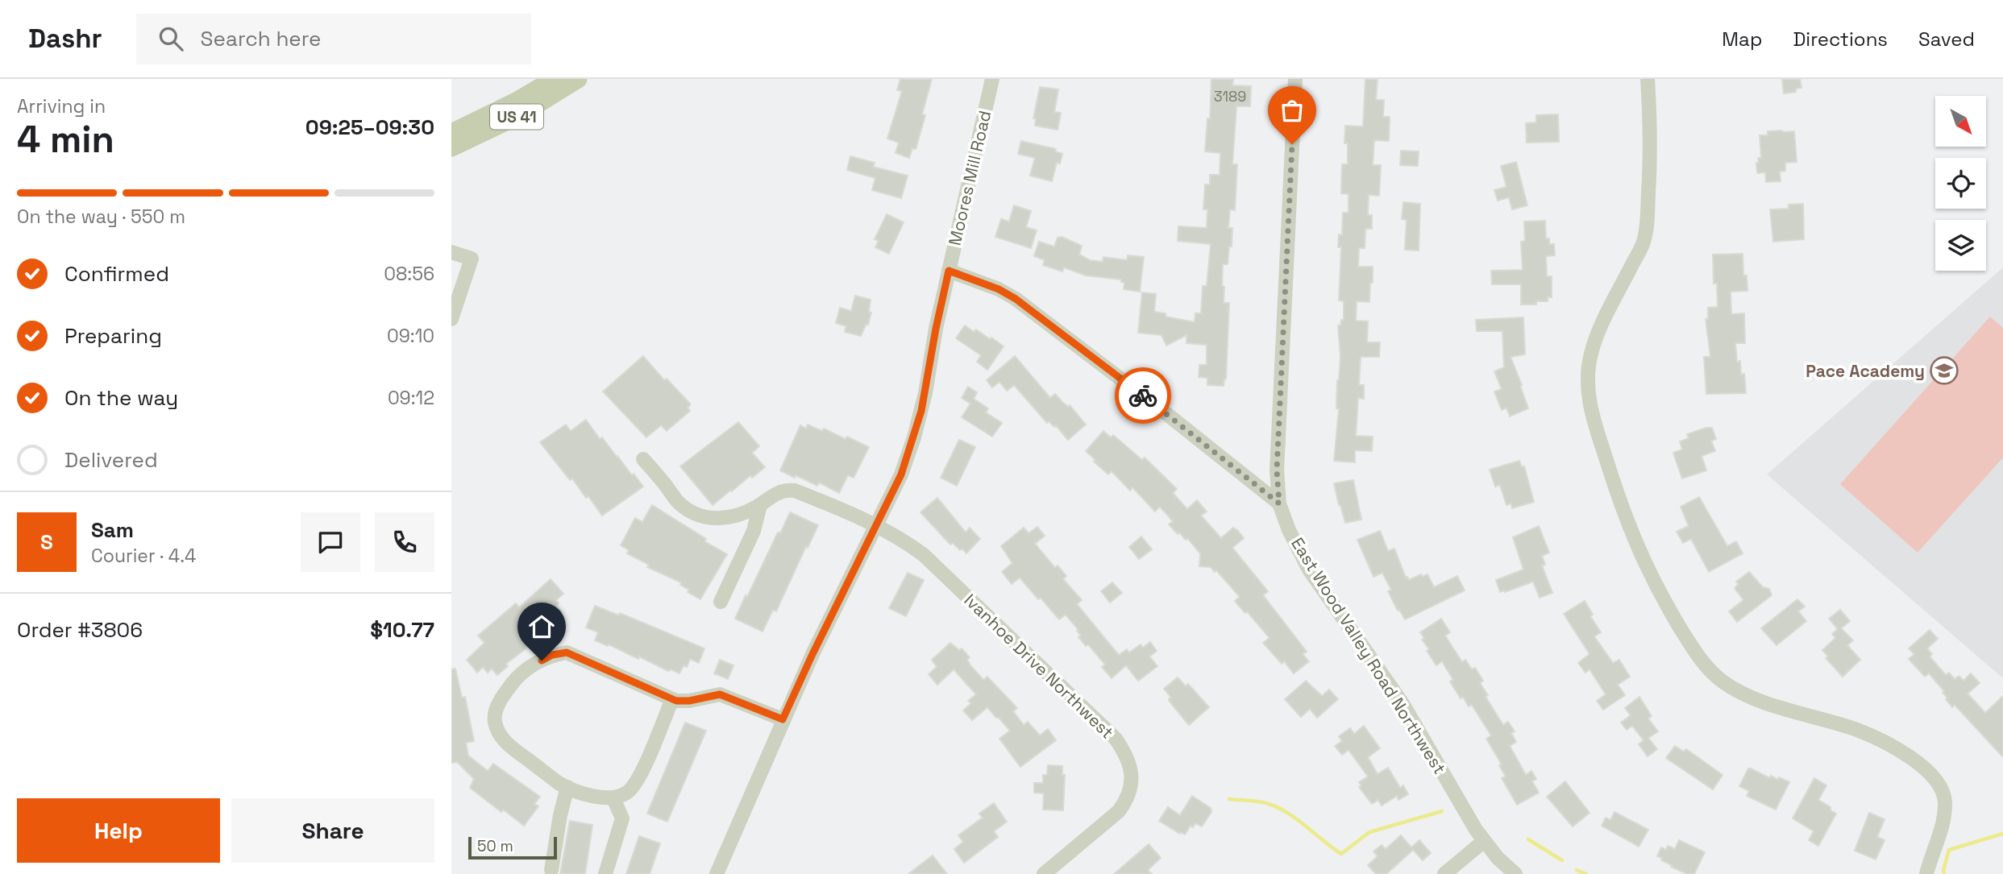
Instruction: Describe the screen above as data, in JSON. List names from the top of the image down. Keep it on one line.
{"streets":{"main road":["US 41"],"street":["Moores Mill Road","East Wood Valley Road Northwest","Ivanhoe Drive Northwest"]},"crossings":[["Moores Mill Road","Ivanhoe Drive Northwest"]],"places":{"school or university":["Pace Academy"]},"house_numbers":["3189"],"scale_bar":"50 m","north":"bottom right","page":{"header":"Dashr","search":"Search here","nav":["Map","Directions","Saved"],"heading":["4 min","Arriving in","09:25–09:30"],"panel":["Sam","Courier · 4.4","Order #3806","$10.77"],"bar":"On the way · 550 m","list":[["Confirmed","08:56"],["Preparing","09:10"],["On the way","09:12"],"Delivered"],"round":"S","buttons":["Help","Share"],"scale":"50 m"}}
